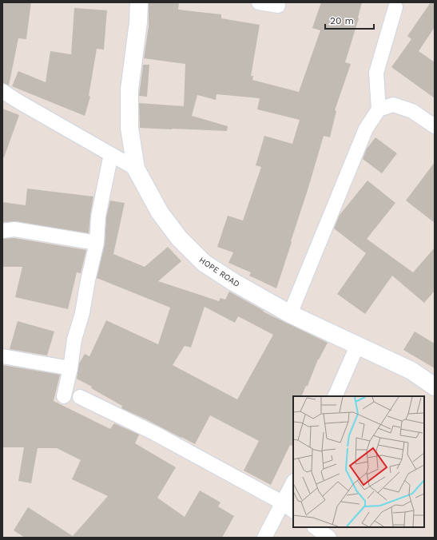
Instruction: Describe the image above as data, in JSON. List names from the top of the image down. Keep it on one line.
{"streets":{"street":["HOPE ROAD"]},"scale_bar":"20 m"}
